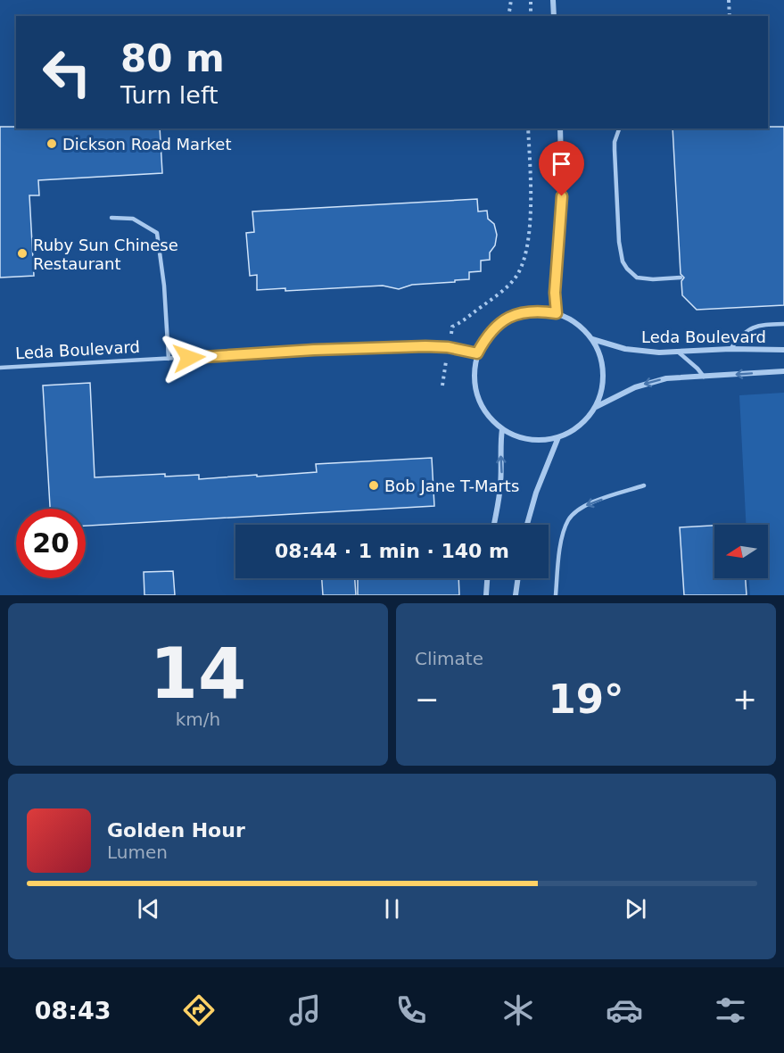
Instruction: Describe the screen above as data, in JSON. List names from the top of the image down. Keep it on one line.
{"streets":{"street":["Leda Boulevard"]},"places":["Dickson Road Market","Ruby Sun Chinese Restaurant","Bob Jane T-Marts"],"north":"left","page":{"turn":["80 m","Turn left"],"limit":"20","trip":"08:44 · 1 min · 140 m","tile":[["14","km/h"],"Climate"],"heat":["−","19°","+"],"song":["Golden Hour","Lumen"],"tabs":"08:43"}}
